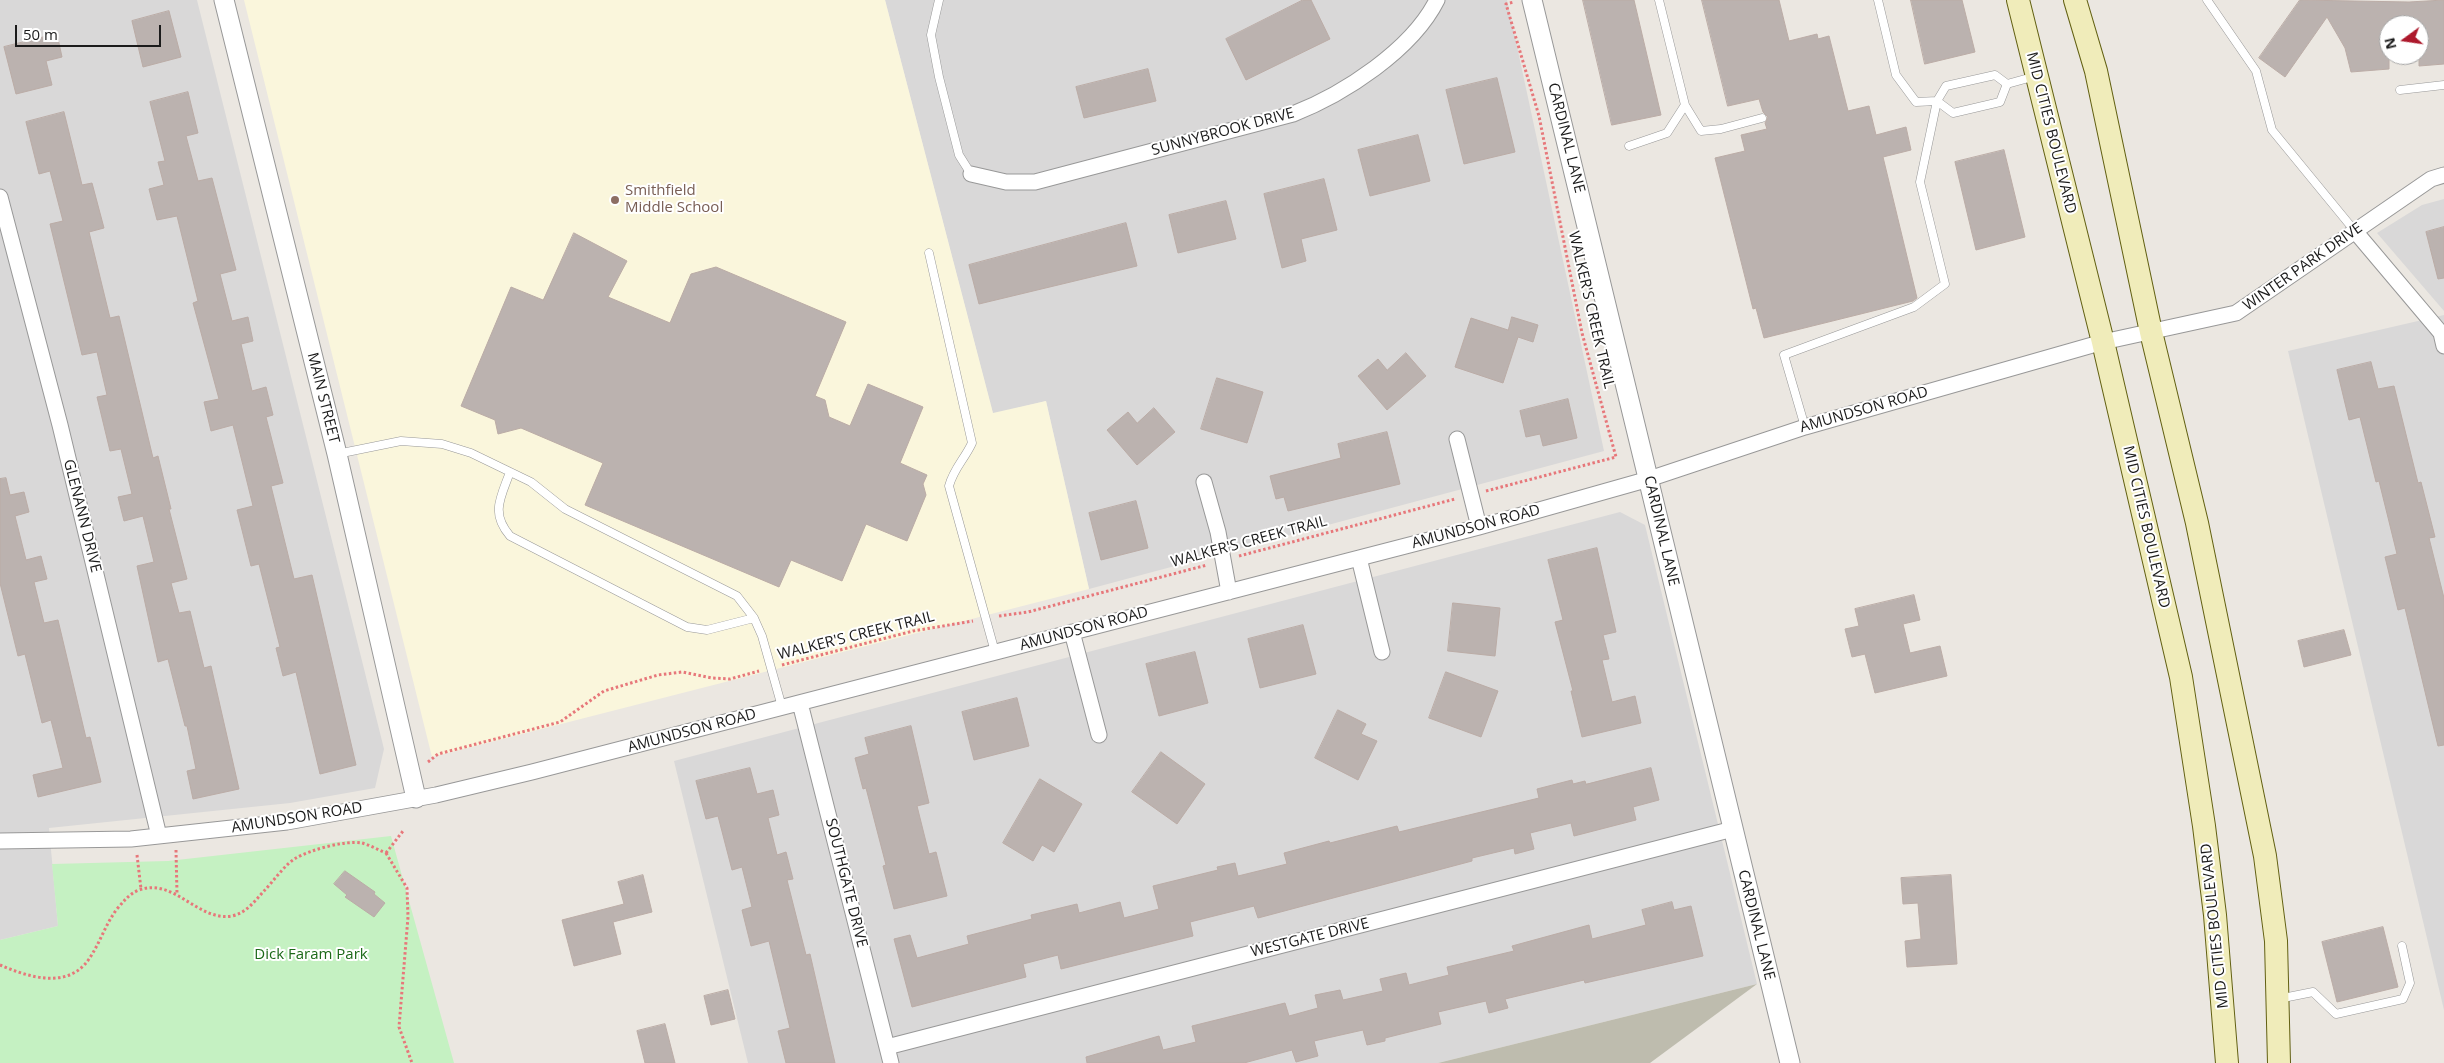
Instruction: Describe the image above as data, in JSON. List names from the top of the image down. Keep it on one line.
{"streets":{"main road":["MID CITIES BOULEVARD"],"street":["SUNNYBROOK DRIVE","CARDINAL LANE","WINTER PARK DRIVE","MAIN STREET","AMUNDSON ROAD","GLENANN DRIVE","SOUTHGATE DRIVE","WESTGATE DRIVE"],"path":["WALKER'S CREEK TRAIL"]},"crossings":[["MID CITIES BOULEVARD","AMUNDSON ROAD"],["CARDINAL LANE","AMUNDSON ROAD"],["CARDINAL LANE","WESTGATE DRIVE"],["WINTER PARK DRIVE","AMUNDSON ROAD"],["MAIN STREET","AMUNDSON ROAD"],["AMUNDSON ROAD","GLENANN DRIVE"],["AMUNDSON ROAD","SOUTHGATE DRIVE"],["SOUTHGATE DRIVE","WESTGATE DRIVE"]],"parks":["Dick Faram Park"],"places":["Smithfield Middle School"],"scale_bar":"50 m","north":"left"}
